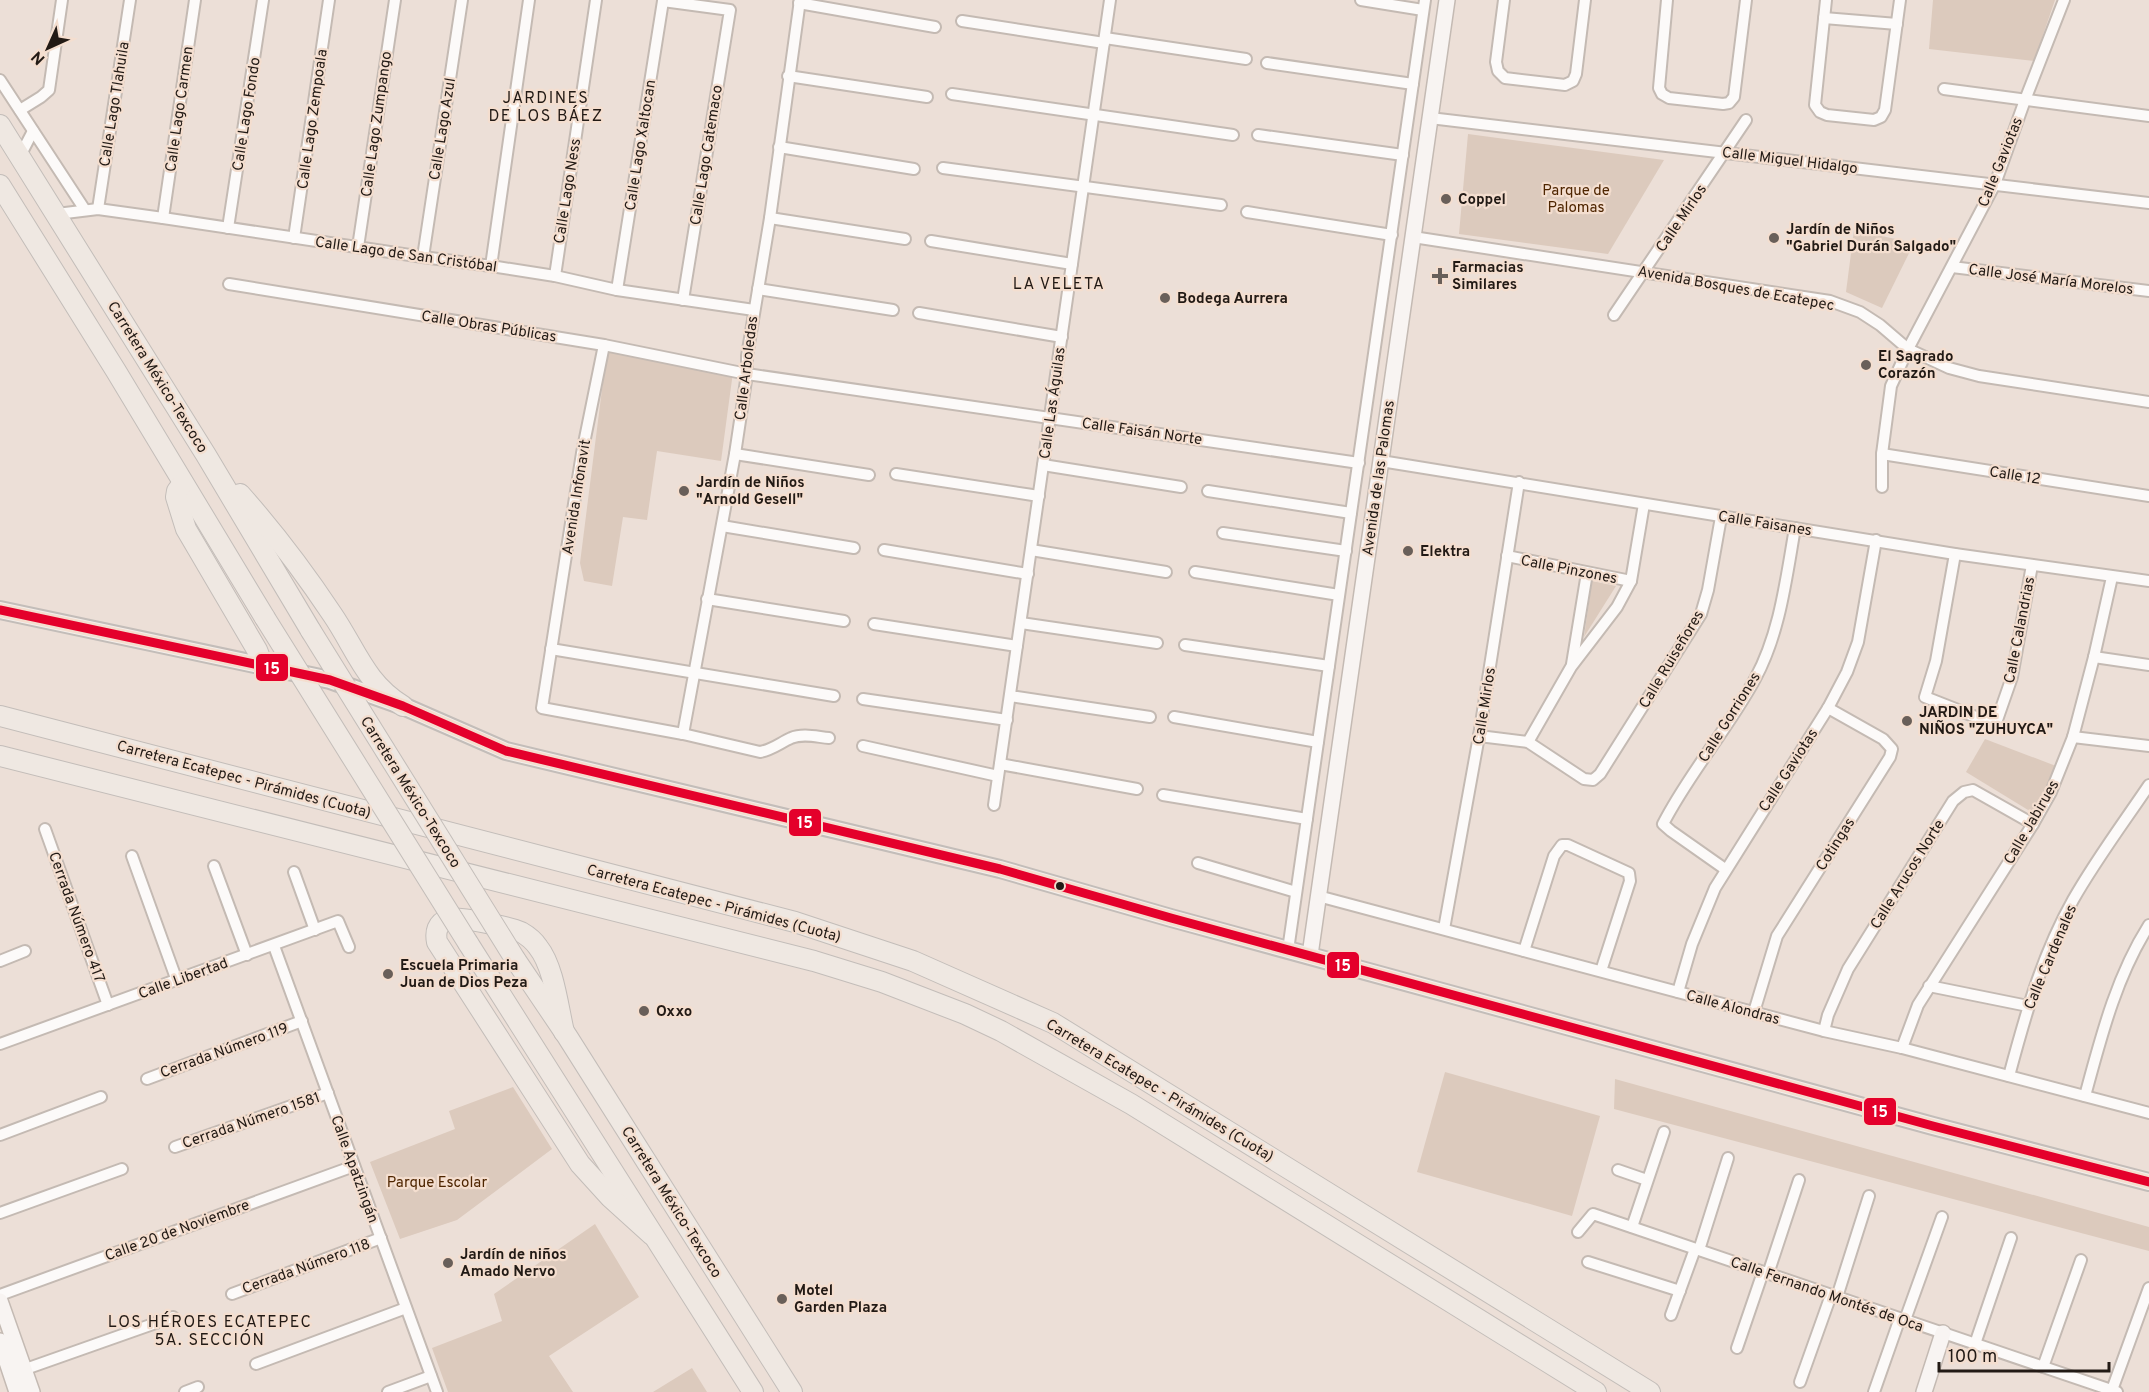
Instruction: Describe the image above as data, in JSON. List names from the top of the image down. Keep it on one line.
{"streets":{"highway":["Carretera México-Texcoco","Carretera Ecatepec - Pirámides (Cuota)"],"main road":["Avenida de las Palomas"],"street":["Calle Lago Tlahuila","Calle Lago Carmen","Calle Lago Fondo","Calle Lago Zempoala","Calle Lago Zumpango","Calle Lago Azul","Calle Lago Xaltocan","Calle Lago Catemaco","Calle Miguel Hidalgo","Calle Gaviotas","Calle Lago Ness","Calle Mirlos","Calle Lago de San Cristóbal","Calle José María Morelos","Avenida Bosques de Ecatepec","Calle Obras Públicas","Calle Arboledas","Calle Las Águilas","Calle Faisán Norte","Calle 12","Avenida Infonavit","Calle Faisanes","Calle Pinzones","Calle Calandrias","Calle Ruiseñores","Calle Gorriones","Calle Jabirues","Cotingas","Calle Arucos Norte","Cerrada Número 417","Calle Cardenales","Calle Libertad","Calle Alondras","Cerrada Número 119","Cerrada Número 1581","Calle Apatzingán","Calle 20 de Noviembre","Cerrada Número 118","Calle Fernando Montés de Oca"]},"crossings":[["Calle Lago Tlahuila","Calle Lago de San Cristóbal"],["Calle Lago Carmen","Calle Lago de San Cristóbal"],["Calle Lago Fondo","Calle Lago de San Cristóbal"],["Calle Lago Zempoala","Calle Lago de San Cristóbal"],["Calle Lago Zumpango","Calle Lago de San Cristóbal"],["Calle Lago Azul","Calle Lago de San Cristóbal"],["Calle Lago Xaltocan","Calle Lago Catemaco"],["Calle Lago Xaltocan","Calle Lago de San Cristóbal"],["Calle Lago Catemaco","Calle Lago de San Cristóbal"],["Calle Miguel Hidalgo","Calle Gaviotas"],["Calle Miguel Hidalgo","Calle Mirlos"],["Calle Miguel Hidalgo","Avenida de las Palomas"],["Calle Gaviotas","Calle José María Morelos"],["Calle Gaviotas","Avenida Bosques de Ecatepec"],["Calle Gaviotas","Calle 12"],["Calle Gaviotas","Calle Faisanes"],["Calle Gaviotas","Calle Gorriones"],["Calle Gaviotas","Cotingas"],["Calle Gaviotas","Calle Alondras"],["Calle Lago Ness","Calle Lago de San Cristóbal"],["Calle Mirlos","Avenida Bosques de Ecatepec"],["Calle Mirlos","Calle Faisanes"],["Calle Mirlos","Calle Pinzones"],["Calle Mirlos","Calle Alondras"],["Calle Lago de San Cristóbal","Calle Arboledas"],["Calle Lago de San Cristóbal","Carretera México-Texcoco"],["Avenida Bosques de Ecatepec","Avenida de las Palomas"],["Calle Obras Públicas","Calle Arboledas"],["Calle Obras Públicas","Calle Faisán Norte"],["Calle Obras Públicas","Avenida Infonavit"],["Calle Arboledas","Calle Faisán Norte"],["Calle Arboledas","Avenida Infonavit"],["Calle Las Águilas","Calle Faisán Norte"],["Calle Faisán Norte","Avenida de las Palomas"],["Avenida de las Palomas","Calle Faisanes"],["Avenida de las Palomas","Calle Alondras"],["Calle Faisanes","Calle Calandrias"],["Calle Faisanes","Calle Ruiseñores"],["Calle Faisanes","Calle Gorriones"],["Calle Faisanes","Calle Jabirues"],["Calle Jabirues","Calle Arucos Norte"],["Calle Jabirues","Calle Alondras"],["Cotingas","Calle Alondras"],["Calle Arucos Norte","Calle Alondras"],["Cerrada Número 417","Calle Libertad"],["Calle Cardenales","Calle Alondras"],["Calle Libertad","Calle Apatzingán"],["Cerrada Número 119","Calle Apatzingán"],["Cerrada Número 1581","Calle Apatzingán"],["Calle Apatzingán","Calle 20 de Noviembre"],["Calle Apatzingán","Cerrada Número 118"]],"districts":["JARDINES DE LOS BÁEZ","LA VELETA","LOS HÉROES ECATEPEC 5A. SECCIÓN"],"parks":["Parque de Palomas","Parque Escolar"],"places":{"other":["Coppel","Jardín de Niños \"Gabriel Durán Salgado\"","Bodega Aurrera","El Sagrado Corazón","Jardín de Niños \"Arnold Gesell\"","Elektra","JARDIN DE NIÑOS \"ZUHUYCA\"","Escuela Primaria Juan de Dios Peza","Oxxo","Jardín de niños Amado Nervo","Motel Garden Plaza"],"health":["Farmacias Similares"]},"lines":["transit line 15"],"scale_bar":"100 m","north":"bottom left"}
